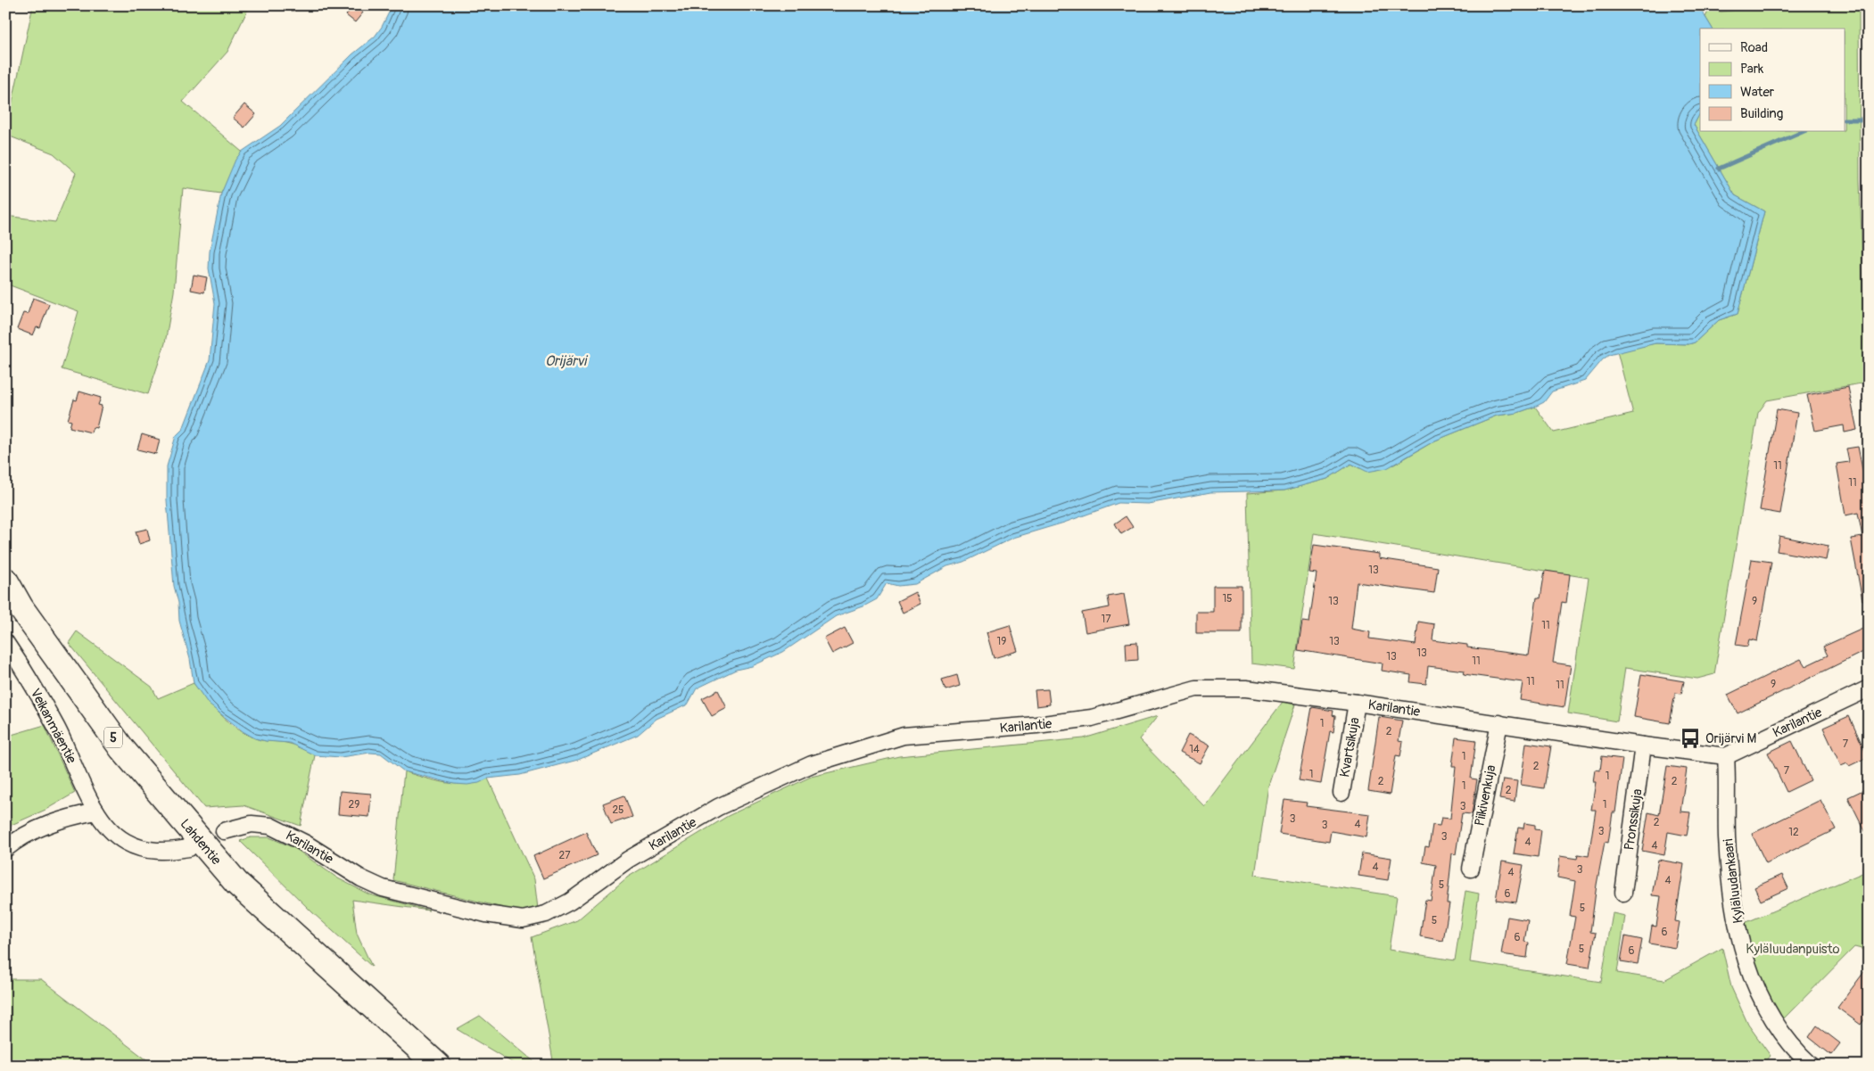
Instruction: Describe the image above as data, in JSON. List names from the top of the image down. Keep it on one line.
{"streets":{"highway":["5","Lahdentie"],"street":["Karilantie","Veikanmäentie","Kvartsikuja","Piikivenkuja","Pronssikuja","Kyläluudankaari"]},"crossings":[["Karilantie","Kvartsikuja"],["Karilantie","Piikivenkuja"],["Karilantie","Pronssikuja"],["Karilantie","Kyläluudankaari"]],"water":["Orijärvi"],"parks":["Kyläluudanpuisto"],"places":{"bus stop":["Orijärvi M"]},"house_numbers":["11","11","13","15","13","9","17","11","19","13","13","13","11","11","9","11","1","2","7","14","1","2","7","1","1","2","2","1","2","29","1","3","25","3","2","4","3","3","12","3","4","4","27","4","3","4","4","5","6","5","5","6","6","5","6"],"legend":["Road","Park","Water","Building"]}
